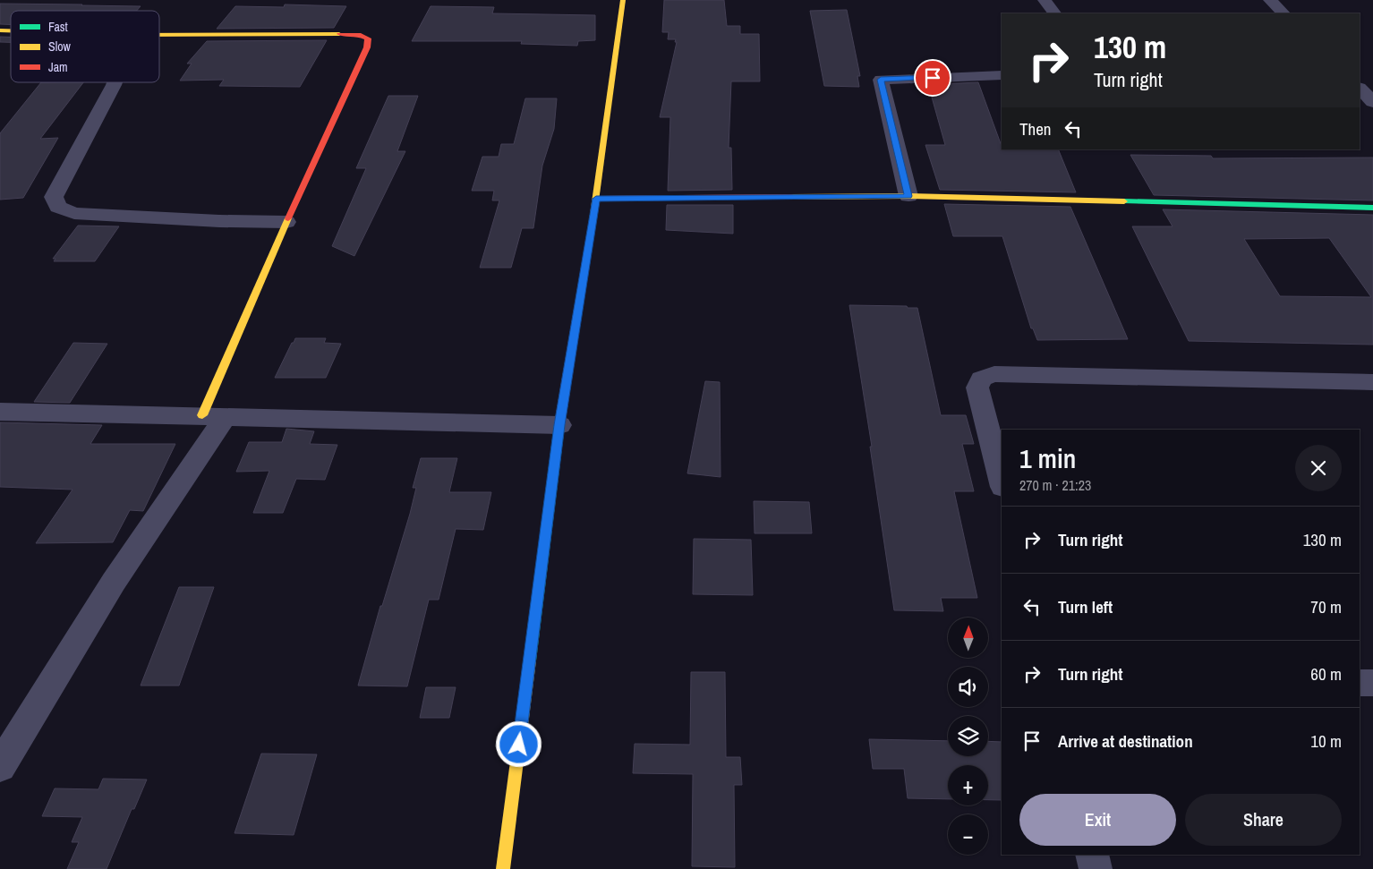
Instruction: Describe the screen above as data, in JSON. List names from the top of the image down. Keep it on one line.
{"legend":["Fast","Slow","Jam"],"north":"top","page":{"turn":["130 m","Turn right"],"then":"Then","heading":["1 min","270 m · 21:23"],"list":[{"name":"Turn right","value":"130 m"},{"name":"Turn left","value":"70 m"},{"name":"Turn right","value":"60 m"},{"name":"Arrive at destination","value":"10 m"}],"map_buttons":["+","−"],"buttons":["Exit","Share"]}}
